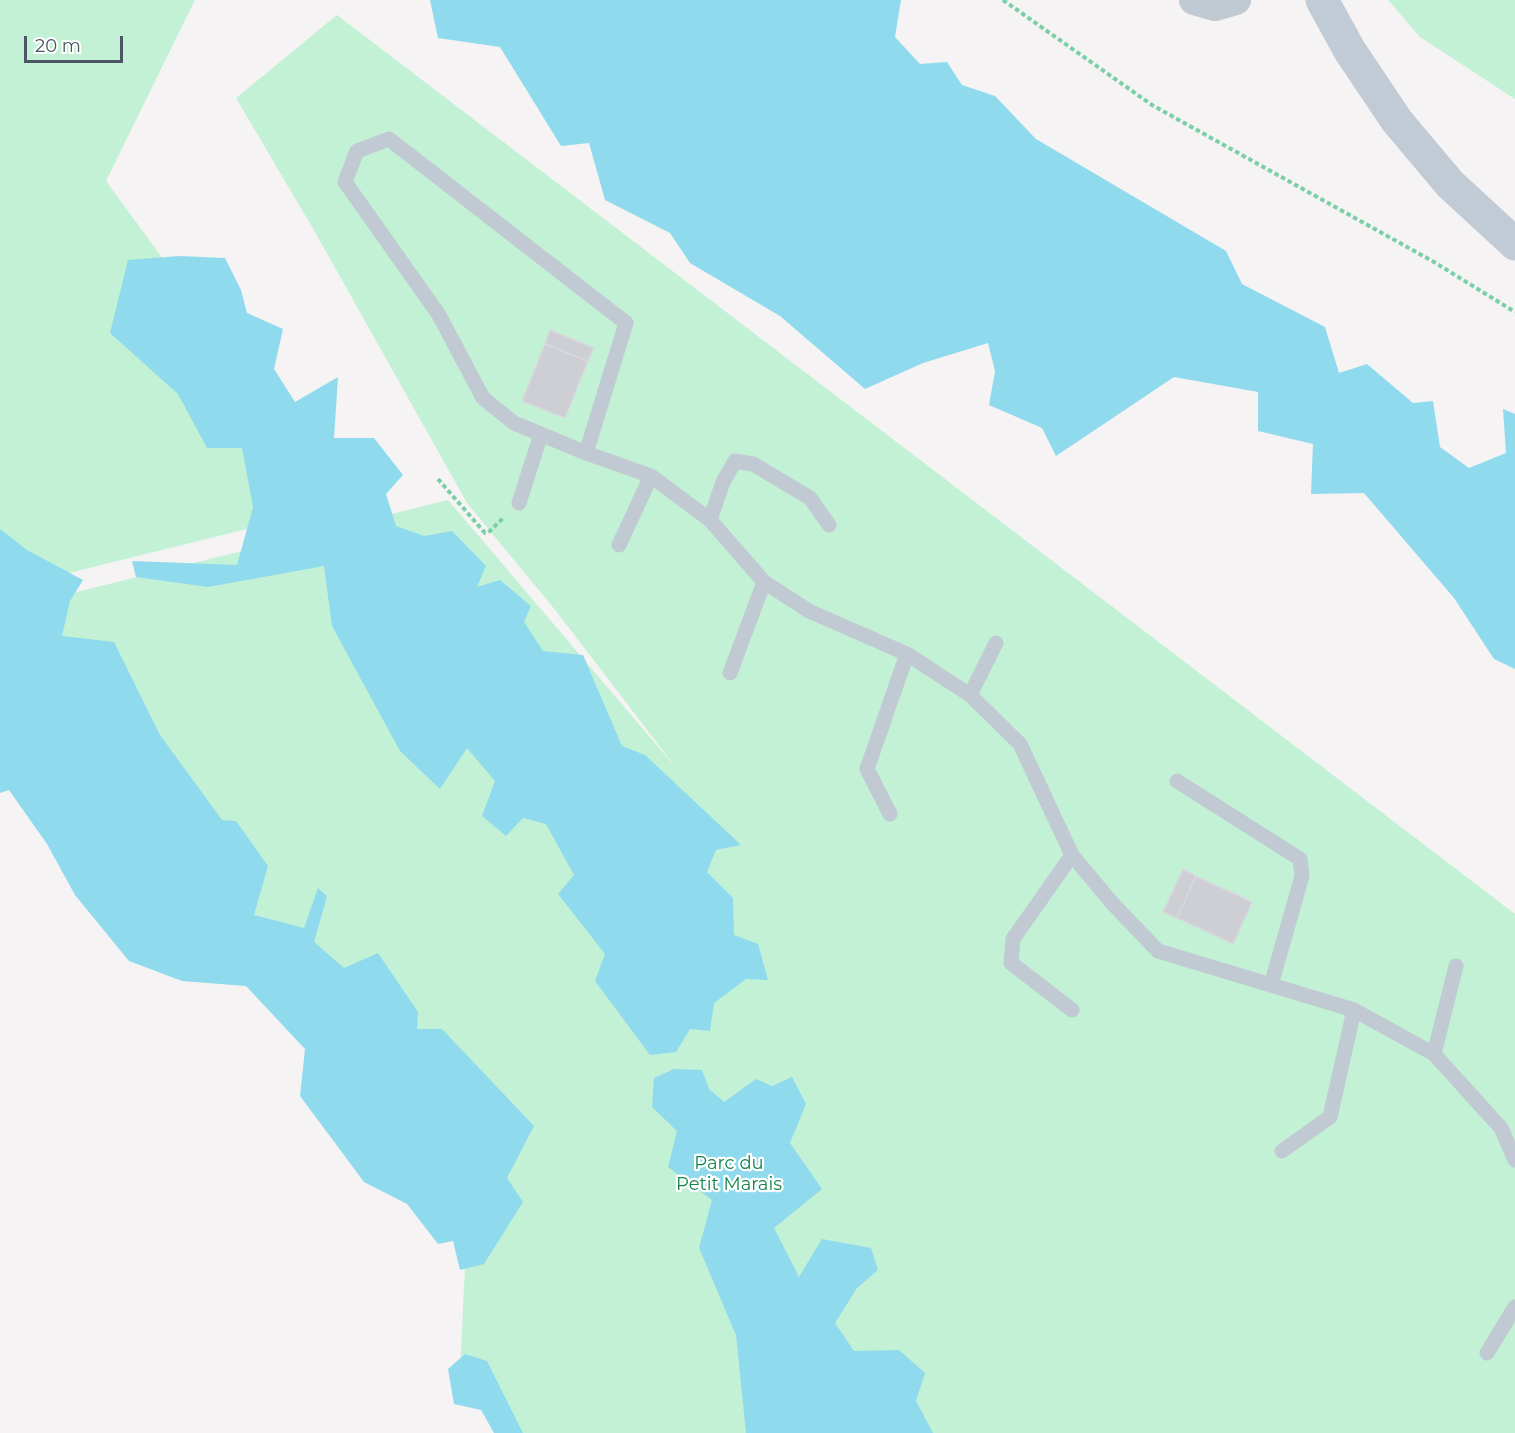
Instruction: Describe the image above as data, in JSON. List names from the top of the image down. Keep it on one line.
{"parks":["Parc du Petit Marais"],"scale_bar":"20 m"}
